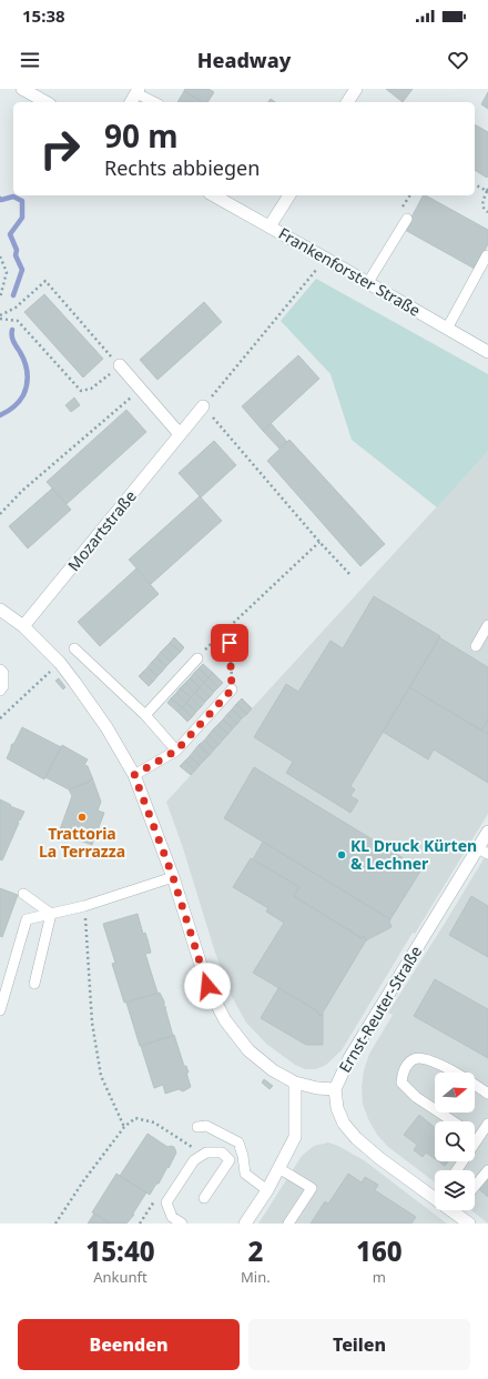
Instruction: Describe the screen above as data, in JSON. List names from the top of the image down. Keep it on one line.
{"streets":{"street":["Frankenforster Straße","Mozartstraße","Ernst-Reuter-Straße"]},"places":["Trattoria La Terrazza","KL Druck Kürten & Lechner"],"north":"right","page":{"status":"15:38","header":"Headway","turn":["90 m","Rechts abbiegen"],"eta":["15:40","Ankunft","2","Min.","160","m"],"buttons":["Beenden","Teilen"]}}
